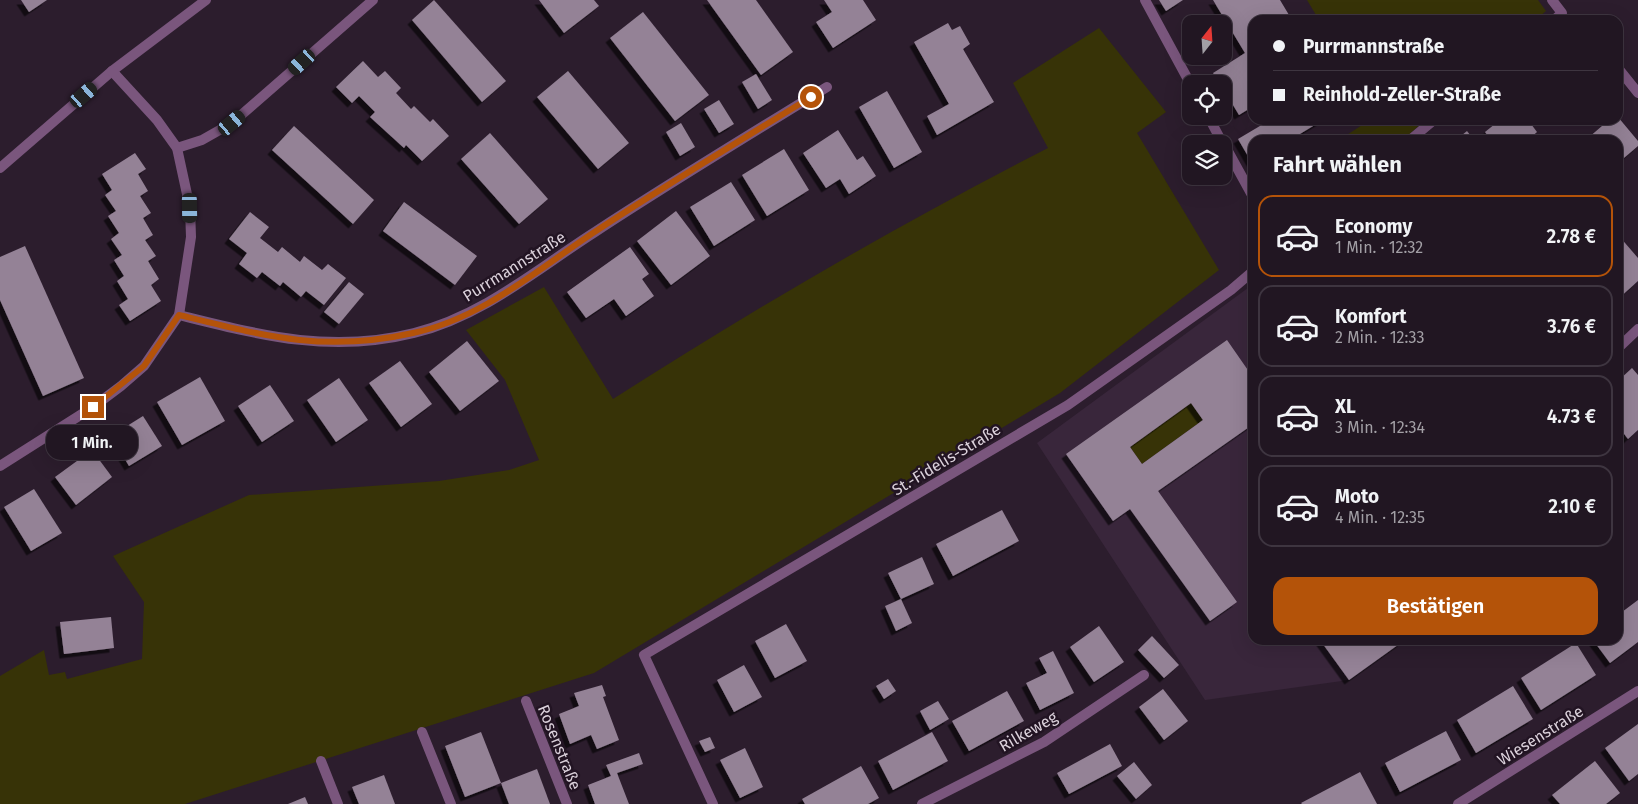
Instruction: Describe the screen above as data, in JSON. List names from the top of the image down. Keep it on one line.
{"streets":{"street":["Purrmannstraße","St.-Fidelis-Straße","Rilkeweg","Wiesenstraße","Rosenstraße"]},"north":"top","page":{"banner":["Purrmannstraße","Reinhold-Zeller-Straße"],"heading":"Fahrt wählen","list":[{"name":"Economy","note":"1 Min. · 12:32","value":"2.78 €"},{"name":"Komfort","note":"2 Min. · 12:33","value":"3.76 €"},{"name":"XL","note":"3 Min. · 12:34","value":"4.73 €"},{"name":"Moto","note":"4 Min. · 12:35","value":"2.10 €"}],"bubble":"1 Min.","buttons":"Bestätigen"}}
